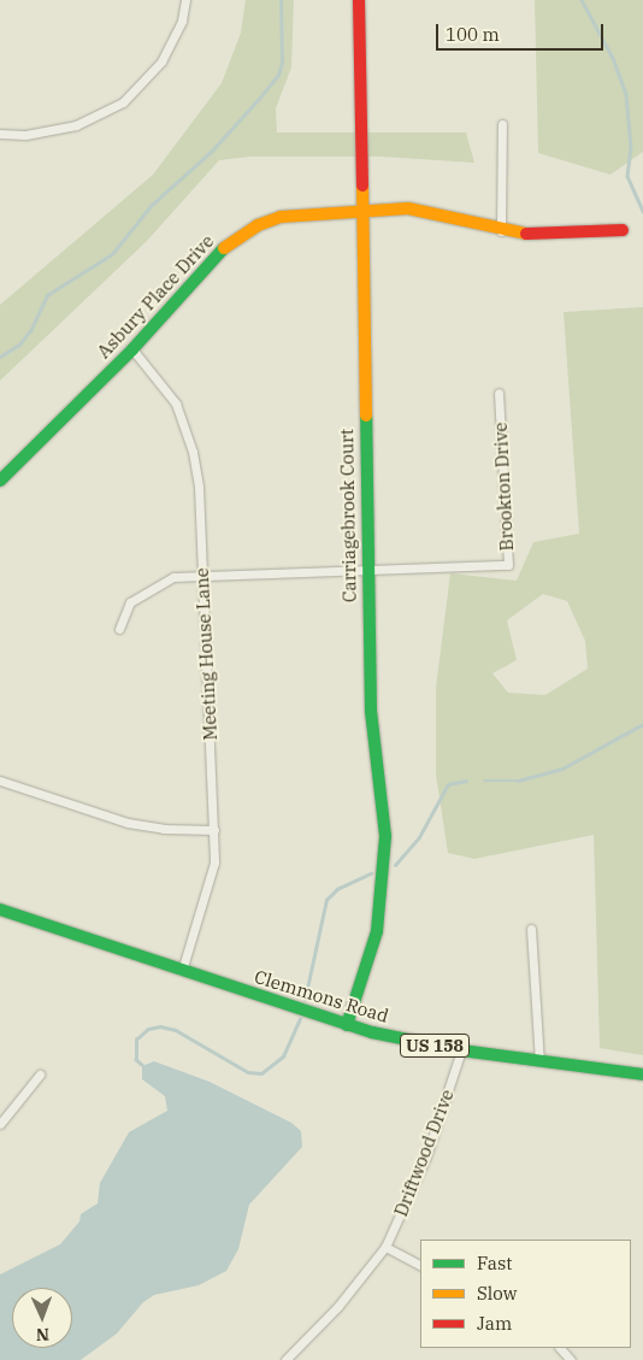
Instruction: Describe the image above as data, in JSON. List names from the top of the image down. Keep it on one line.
{"streets":{"street":["Asbury Place Drive","Brookton Drive","Carriagebrook Court","Meeting House Lane","Clemmons Road","US 158","Driftwood Drive"]},"crossings":[["Asbury Place Drive","Carriagebrook Court"],["Asbury Place Drive","Meeting House Lane"],["Brookton Drive","Carriagebrook Court"],["Brookton Drive","Meeting House Lane"],["Carriagebrook Court","Clemmons Road"],["Meeting House Lane","Clemmons Road"],["Clemmons Road","Driftwood Drive"]],"legend":["Fast","Slow","Jam"],"scale_bar":"100 m","north":"bottom"}
